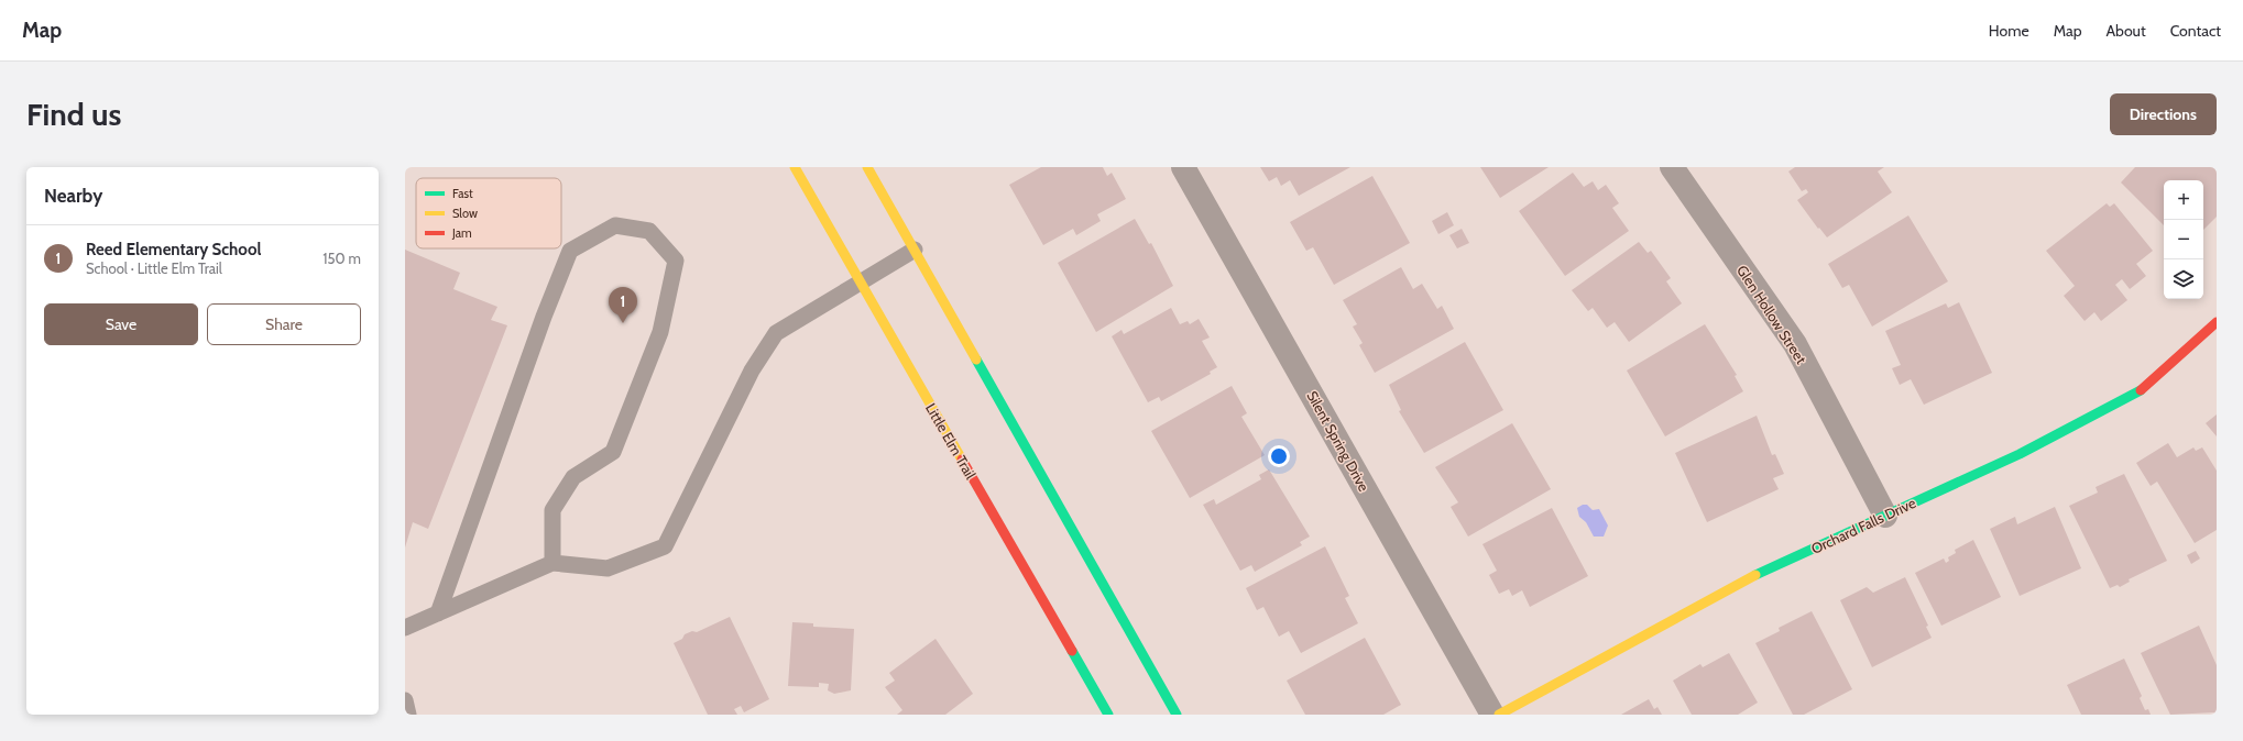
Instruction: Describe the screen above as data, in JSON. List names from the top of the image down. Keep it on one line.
{"streets":{"street":["Glen Hollow Street","Little Elm Trail","Silent Spring Drive","Orchard Falls Drive"]},"crossings":[["Glen Hollow Street","Orchard Falls Drive"]],"legend":["Fast","Slow","Jam"],"page":{"header":"Map","nav":["Home","Map","About","Contact"],"buttons":["Directions",["Save","Share"]],"title":"Find us","heading":"Nearby","map_buttons":["+","−"],"list":[{"mark":"1","name":"Reed Elementary School","note":"School · Little Elm Trail","value":"150 m"}],"pins":"1"}}
